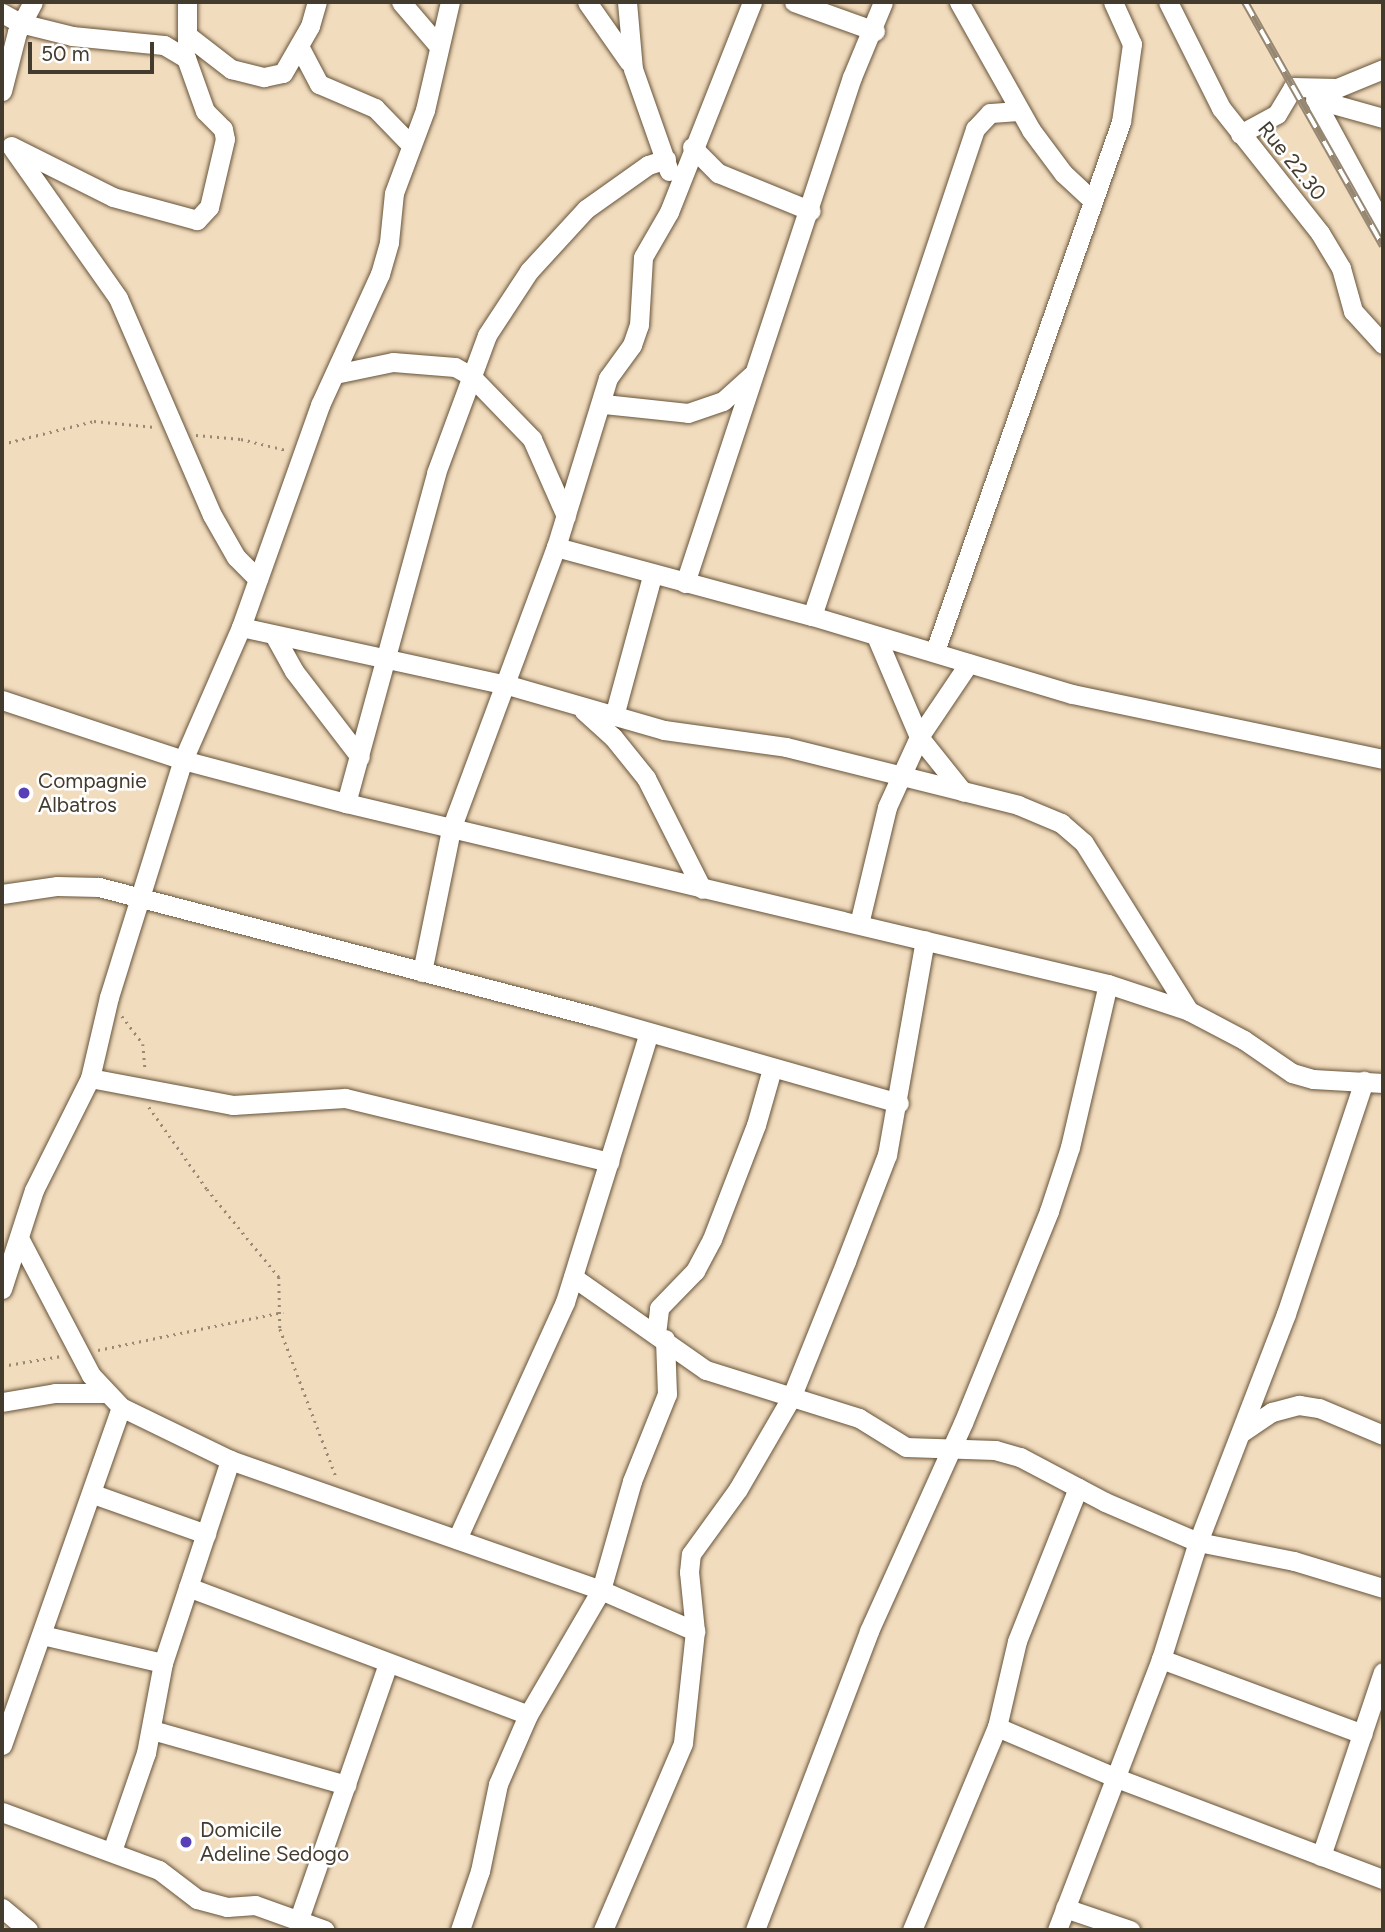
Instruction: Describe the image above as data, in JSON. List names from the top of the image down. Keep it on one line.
{"streets":{"street":["Rue 22.30"]},"places":["Compagnie Albatros","Domicile Adeline Sedogo"],"scale_bar":"50 m"}
